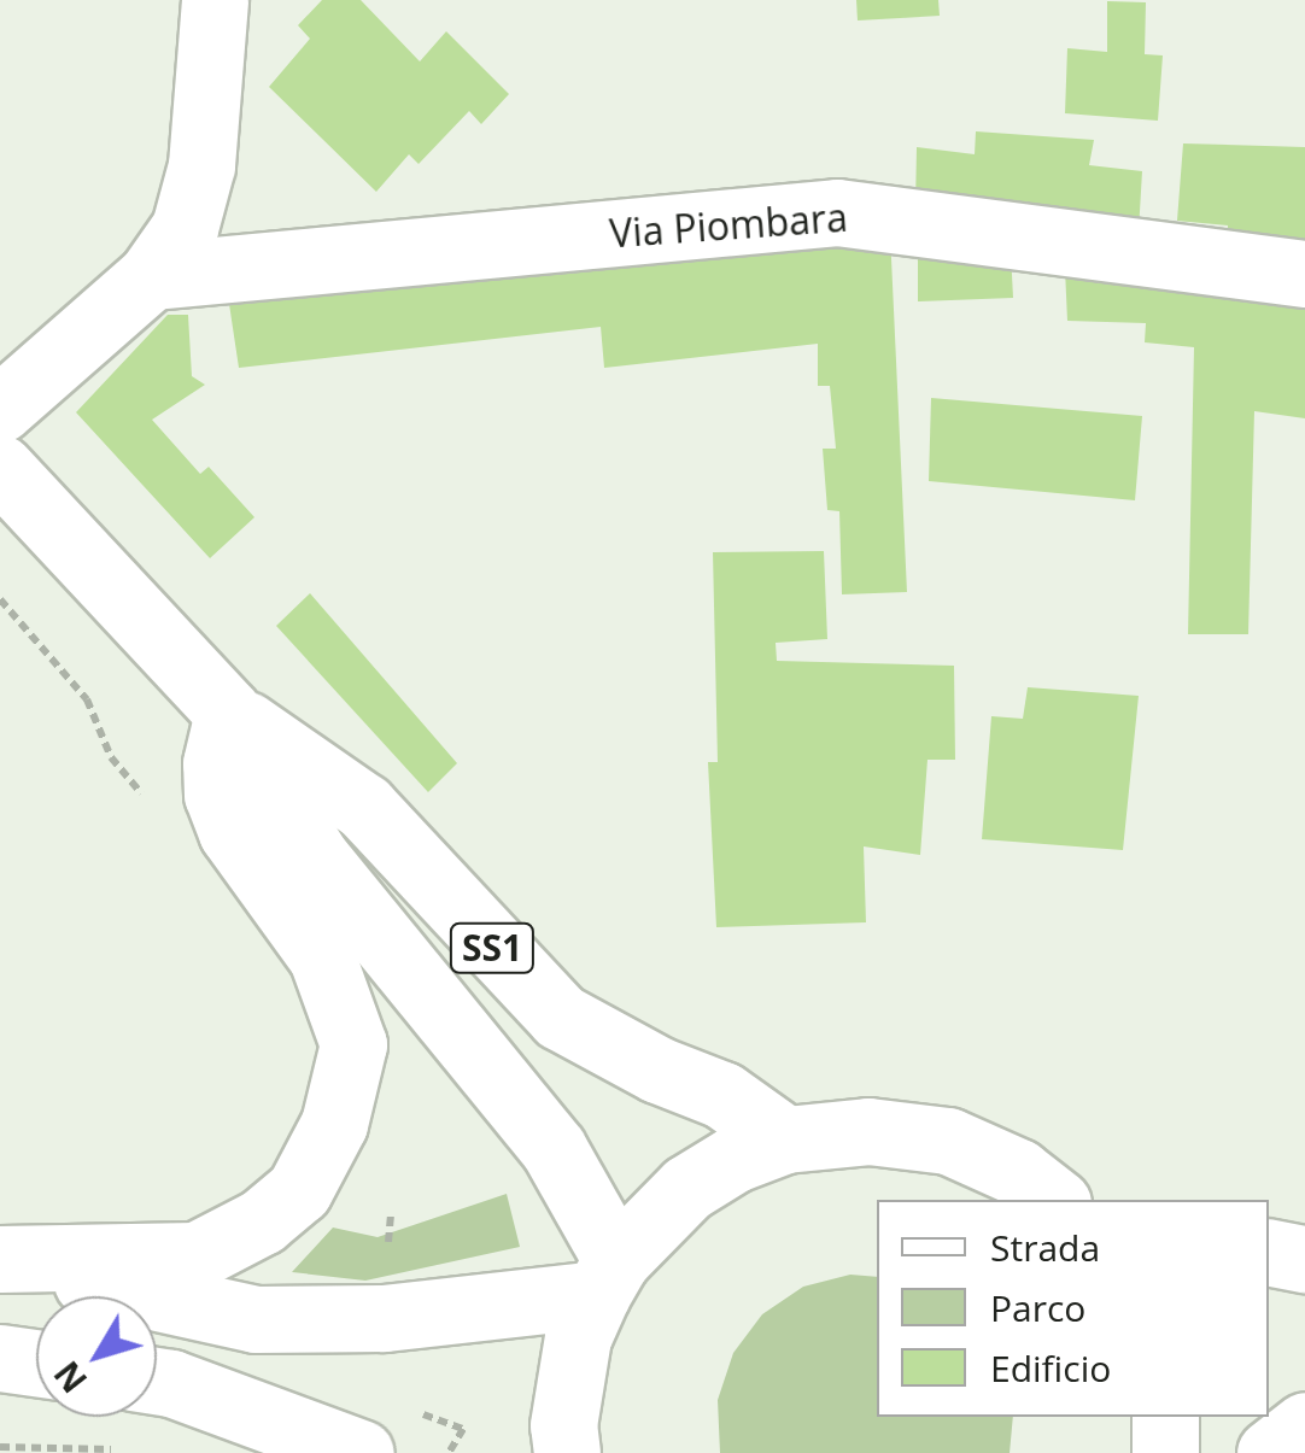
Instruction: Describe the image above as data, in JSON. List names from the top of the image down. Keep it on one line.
{"streets":{"main road":["Via Piombara","SS1"]},"legend":["Strada","Parco","Edificio"],"north":"bottom left"}
